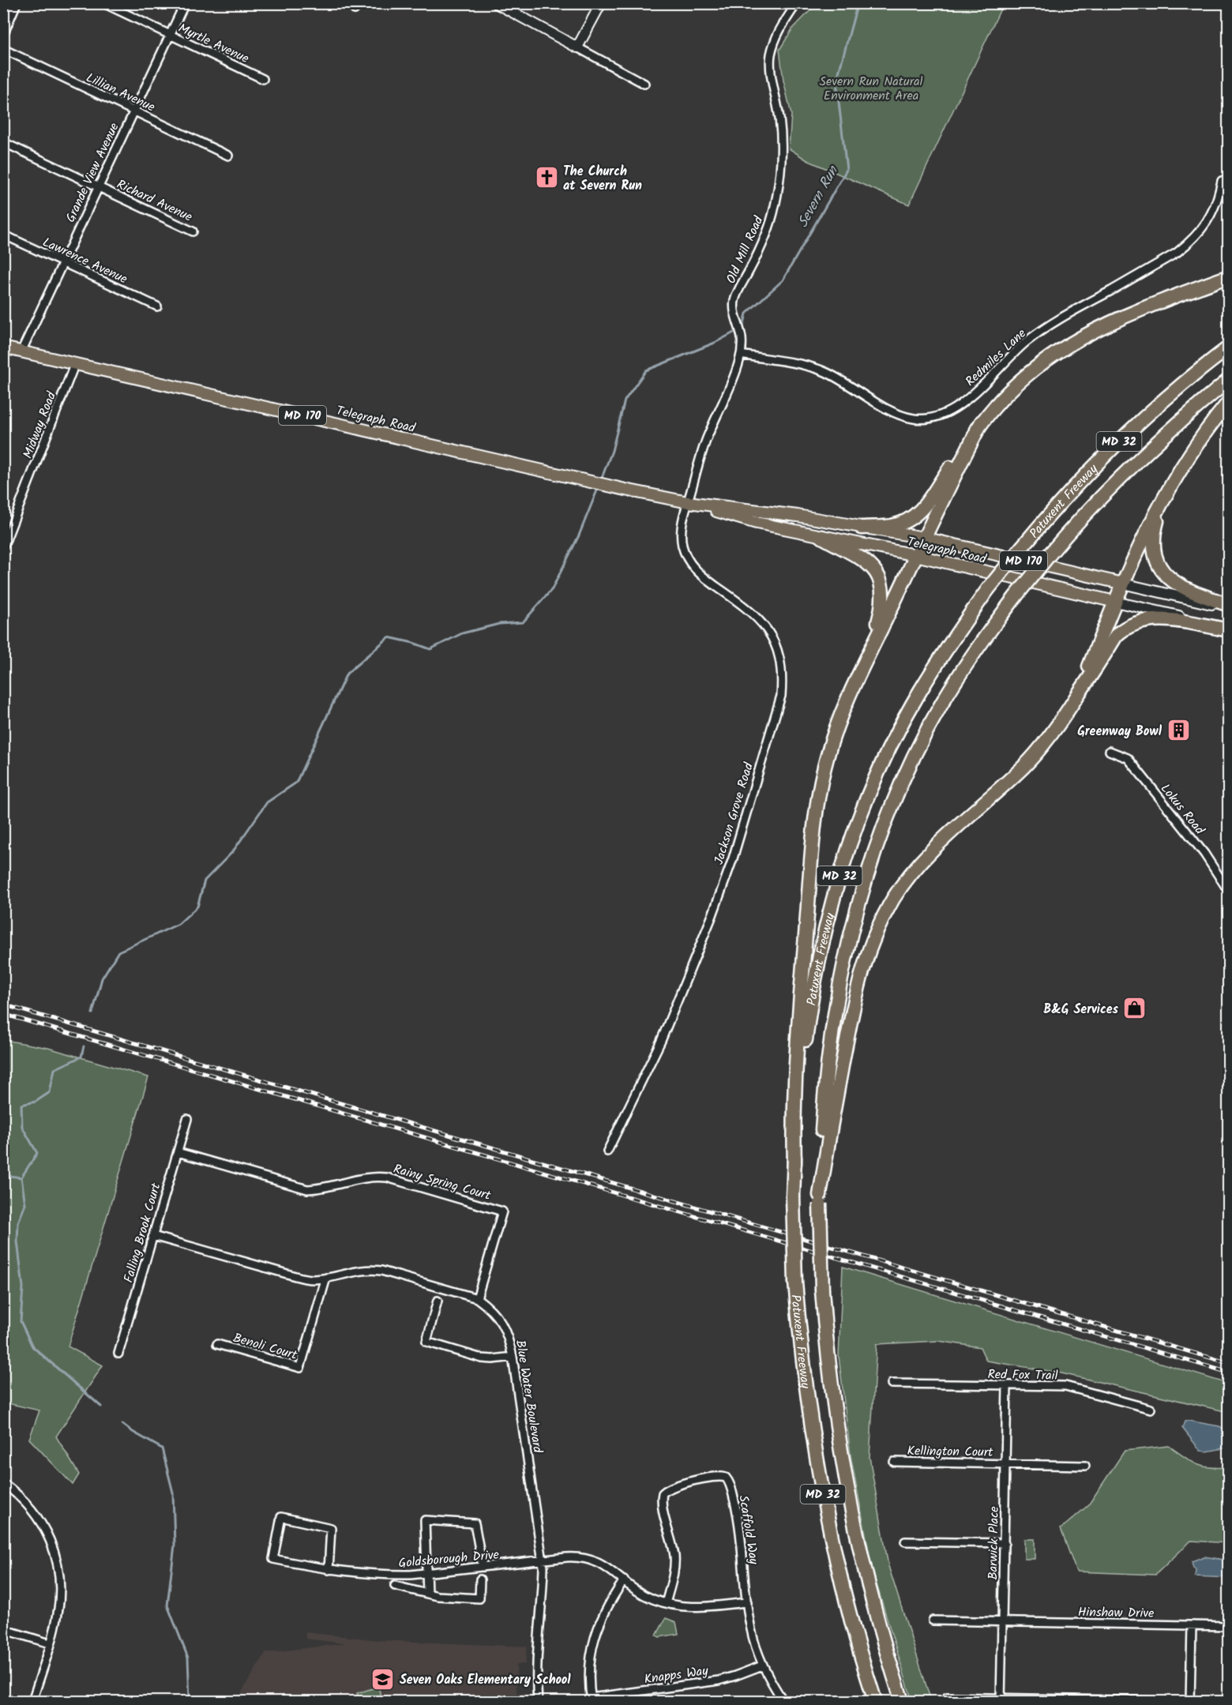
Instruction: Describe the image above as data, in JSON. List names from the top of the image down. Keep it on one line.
{"streets":{"highway":["MD 32","Patuxent Freeway"],"main road":["MD 170","Telegraph Road"],"street":["Myrtle Avenue","Lillian Avenue","Grande View Avenue","Richard Avenue","Old Mill Road","Lawrence Avenue","Redmiles Lane","Midway Road","Lokus Road","Jackson Grove Road","Rainy Spring Court","Falling Brook Court","Benoli Court","Red Fox Trail","Blue Water Boulevard","Kellington Court","Scaffold Way","Barwick Place","Goldsborough Drive","Hinshaw Drive","Knapps Way"]},"crossings":[["Myrtle Avenue","Grande View Avenue"],["Lillian Avenue","Grande View Avenue"],["Grande View Avenue","Richard Avenue"],["Grande View Avenue","Lawrence Avenue"],["Grande View Avenue","Telegraph Road"],["Old Mill Road","Redmiles Lane"],["Old Mill Road","Telegraph Road"],["Old Mill Road","Jackson Grove Road"],["Telegraph Road","Midway Road"],["Telegraph Road","Jackson Grove Road"],["Rainy Spring Court","Falling Brook Court"],["Rainy Spring Court","Blue Water Boulevard"],["Falling Brook Court","Blue Water Boulevard"],["Benoli Court","Blue Water Boulevard"],["Red Fox Trail","Barwick Place"],["Blue Water Boulevard","Goldsborough Drive"],["Kellington Court","Barwick Place"],["Scaffold Way","Goldsborough Drive"],["Scaffold Way","Knapps Way"],["Barwick Place","Hinshaw Drive"]],"water":["Severn Run"],"parks":["Severn Run Natural Environment Area"],"places":{"church":["The Church at Severn Run"],"building":["Greenway Bowl"],"shop":["B&G Services"],"school or university":["Seven Oaks Elementary School"]}}
